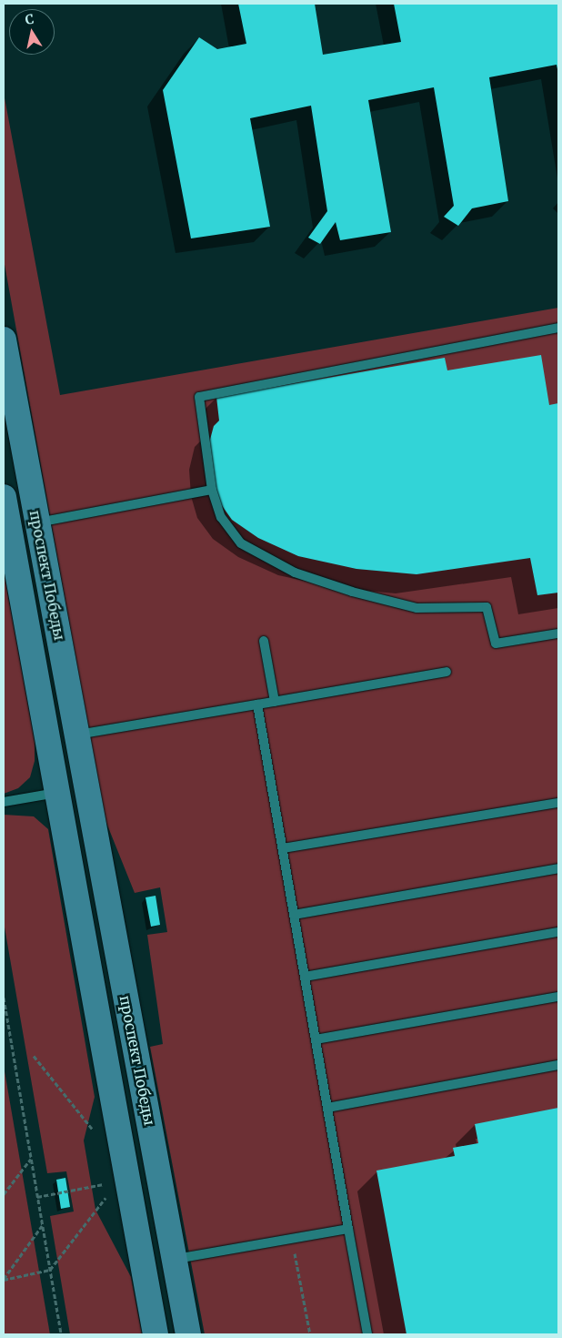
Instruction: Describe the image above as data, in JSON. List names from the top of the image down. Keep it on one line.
{"streets":{"main road":["проспект Победы"]},"north":"top"}
